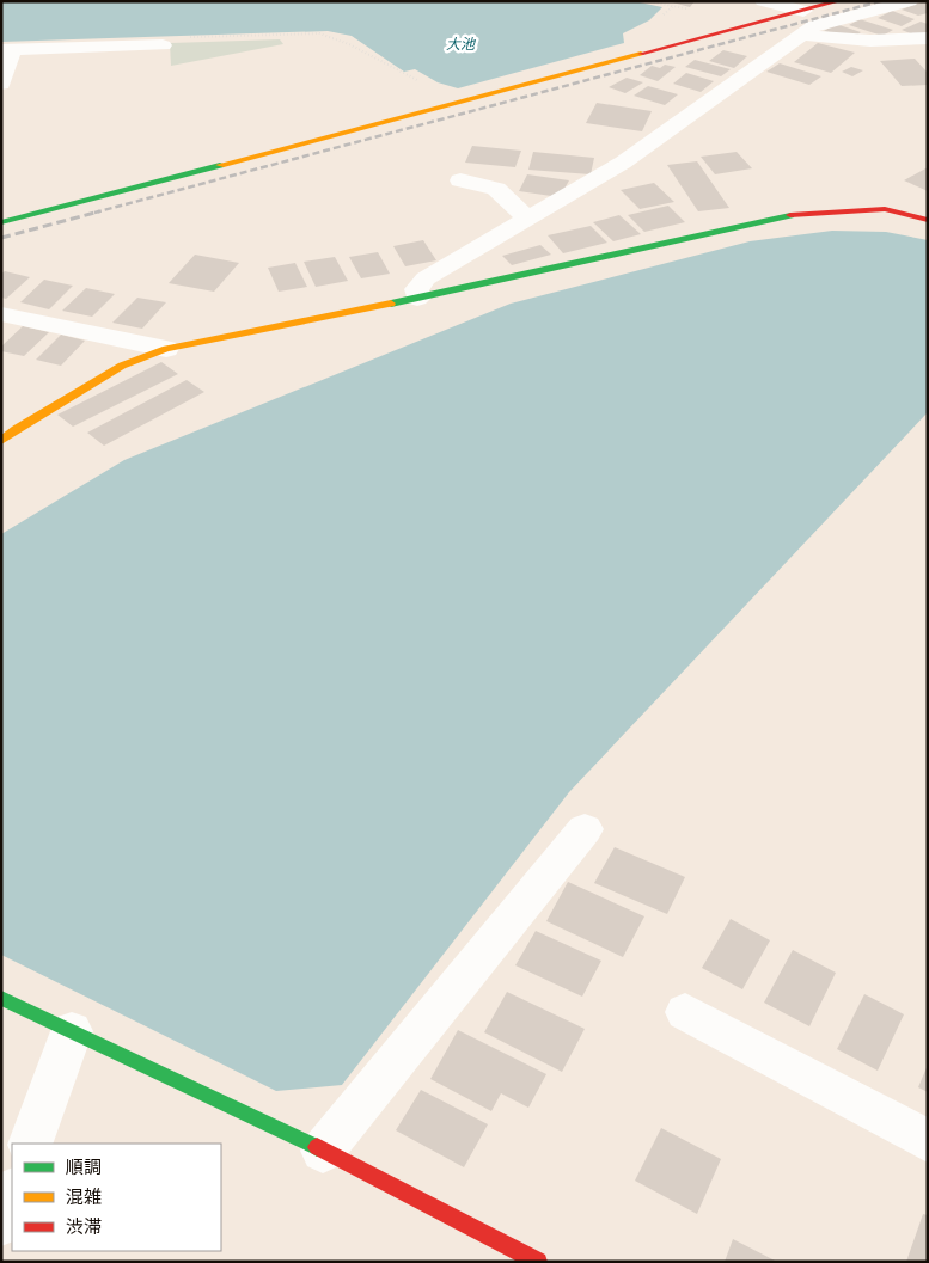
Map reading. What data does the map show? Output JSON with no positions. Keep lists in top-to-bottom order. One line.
{"water":["大池"],"legend":["順調","混雑","渋滞"]}
